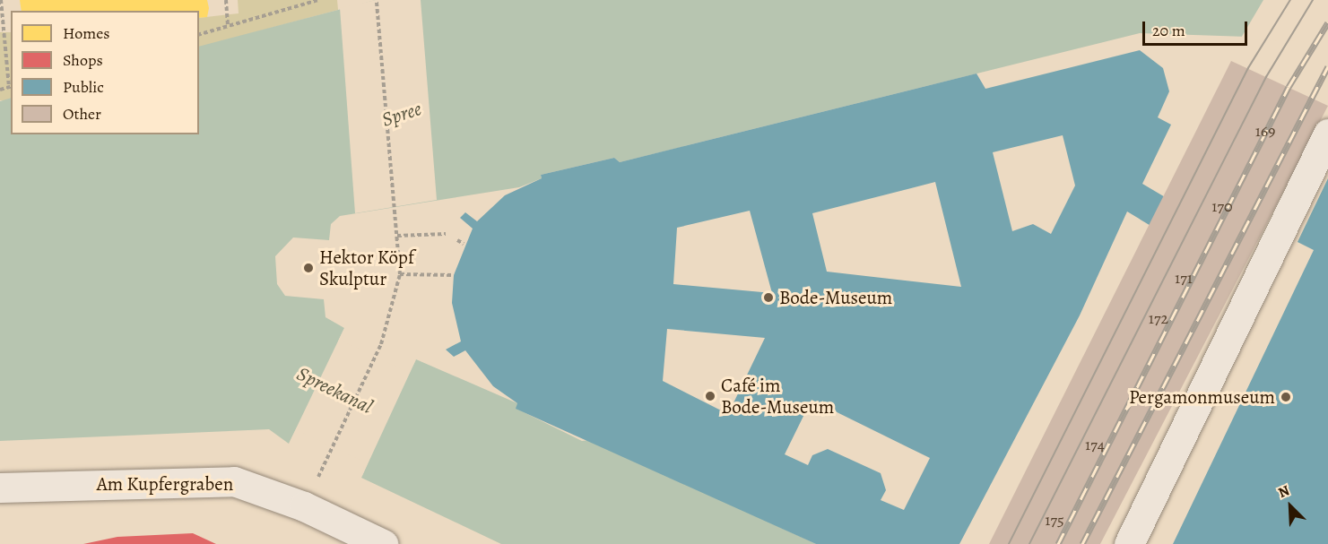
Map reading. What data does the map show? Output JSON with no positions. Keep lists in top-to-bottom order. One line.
{"streets":{"street":["Am Kupfergraben"]},"water":["Spree","Spreekanal"],"places":["Hektor Köpf Skulptur","Bode-Museum","Café im Bode-Museum","Pergamonmuseum"],"house_numbers":["169","170","171","172","174","175"],"legend":["Homes","Shops","Public","Other"],"scale_bar":"20 m","north":"top left"}
